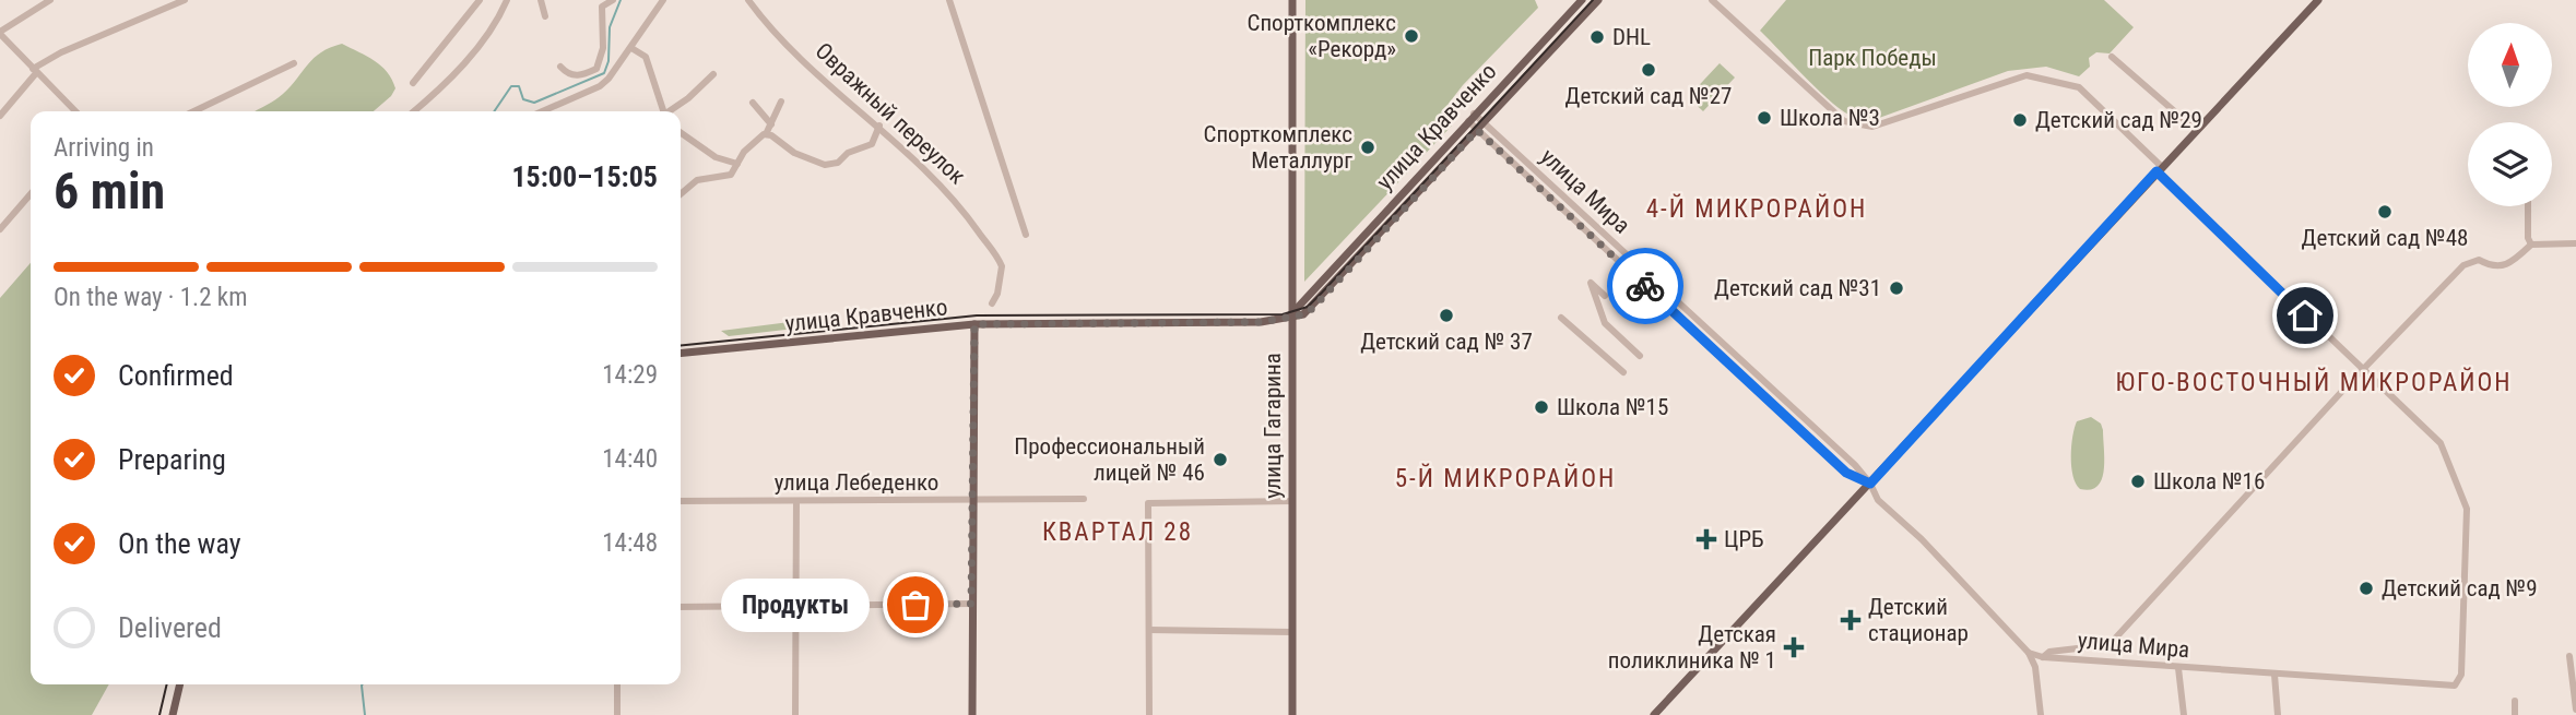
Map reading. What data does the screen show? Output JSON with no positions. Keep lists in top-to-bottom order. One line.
{"streets":{"main road":["улица Кравченко","улица Гагарина"],"street":["Овражный переулок","улица Мира","улица Лебеденко"]},"crossings":[["улица Кравченко","улица Мира"],["улица Кравченко","улица Гагарина"]],"districts":["4-Й МИКРОРАЙОН","ЮГО-ВОСТОЧНЫЙ МИКРОРАЙОН","5-Й МИКРОРАЙОН","КВАРТАЛ 28"],"parks":["Парк Победы"],"places":{"other":["Спорткомплекс «Рекорд»","DHL","Детский сад №27","Школа №3","Детский сад №29","Спорткомплекс Металлург","Детский сад №48","Детский сад №31","Детский сад № 37","Школа №15","Профессиональный лицей № 46","Школа №16","Детский сад №9","Продукты"],"health":["ЦРБ","Детский стационар","Детская поликлиника № 1"]},"north":"top","page":{"heading":["6 min","Arriving in","15:00–15:05"],"bar":"On the way · 1.2 km","list":[["Confirmed","14:29"],["Preparing","14:40"],["On the way","14:48"],"Delivered"],"bubble":"Продукты"}}
